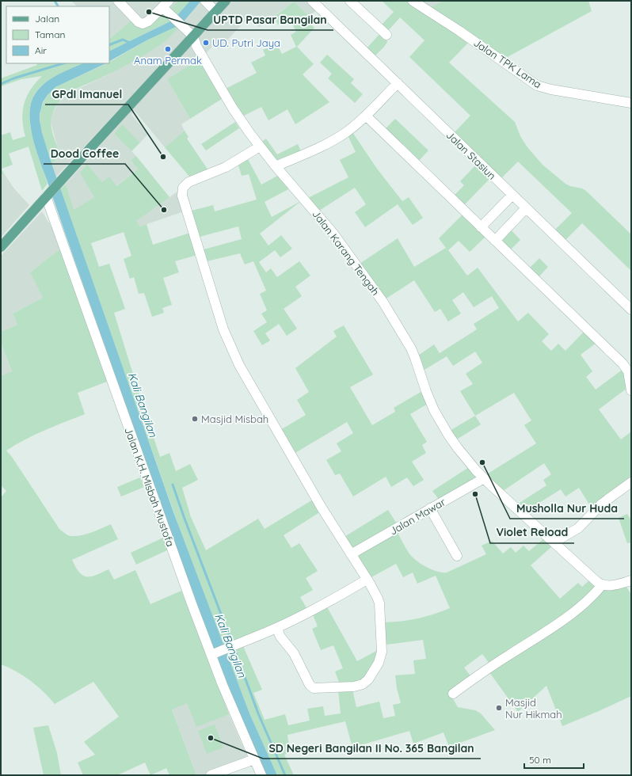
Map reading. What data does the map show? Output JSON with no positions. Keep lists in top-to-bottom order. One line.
{"streets":{"street":["Jalan TPK Lama","Jalan Stasiun","Jalan Karang Tengah","Jalan K.H. Misbah Mustofa","Jalan Mawar"]},"crossings":[["Jalan Karang Tengah","Jalan Mawar"]],"water":["Kali Bangilan"],"places":["UPTD Pasar Bangilan","UD. Putri Jaya","Anam Permak","GPdI Imanuel","Dood Coffee","Masjid Misbah","Musholla Nur Huda","Violet Reload","Masjid Nur Hikmah","SD Negeri Bangilan II No. 365 Bangilan"],"legend":["Jalan","Taman","Air"],"scale_bar":"50 m"}
